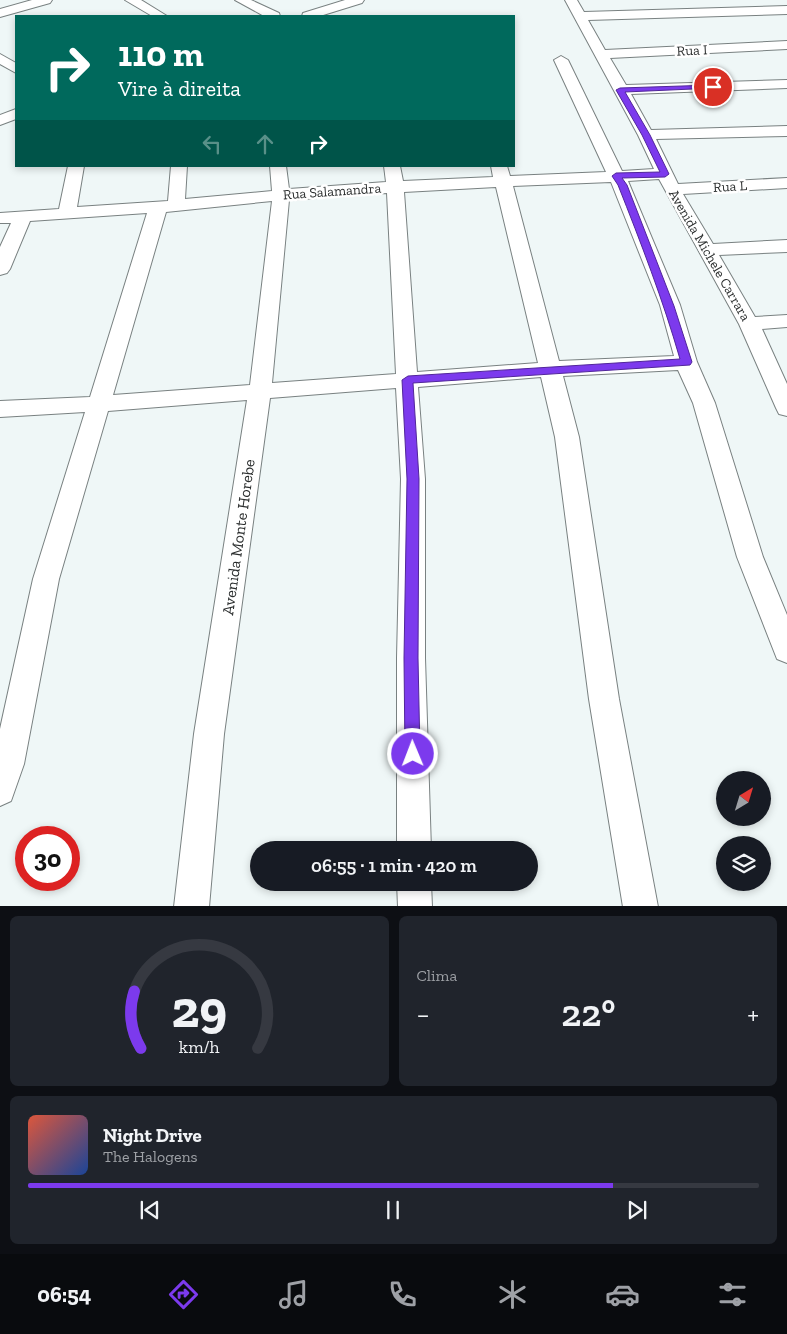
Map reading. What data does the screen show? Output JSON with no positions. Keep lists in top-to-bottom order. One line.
{"streets":{"street":["Rua I","Rua L","Rua Salamandra","Avenida Michele Carrara","Avenida Monte Horebe"]},"crossings":[["Rua I","Avenida Michele Carrara"],["Rua L","Rua Salamandra"],["Rua L","Avenida Michele Carrara"],["Rua Salamandra","Avenida Michele Carrara"],["Rua Salamandra","Avenida Monte Horebe"]],"north":"top right","page":{"turn":["110 m","Vire à direita"],"limit":"30","trip":"06:55 · 1 min · 420 m","tile":"Clima","heat":["−","22°","+"],"song":["Night Drive","The Halogens"],"tabs":"06:54","gauge":["29","km/h"]}}
